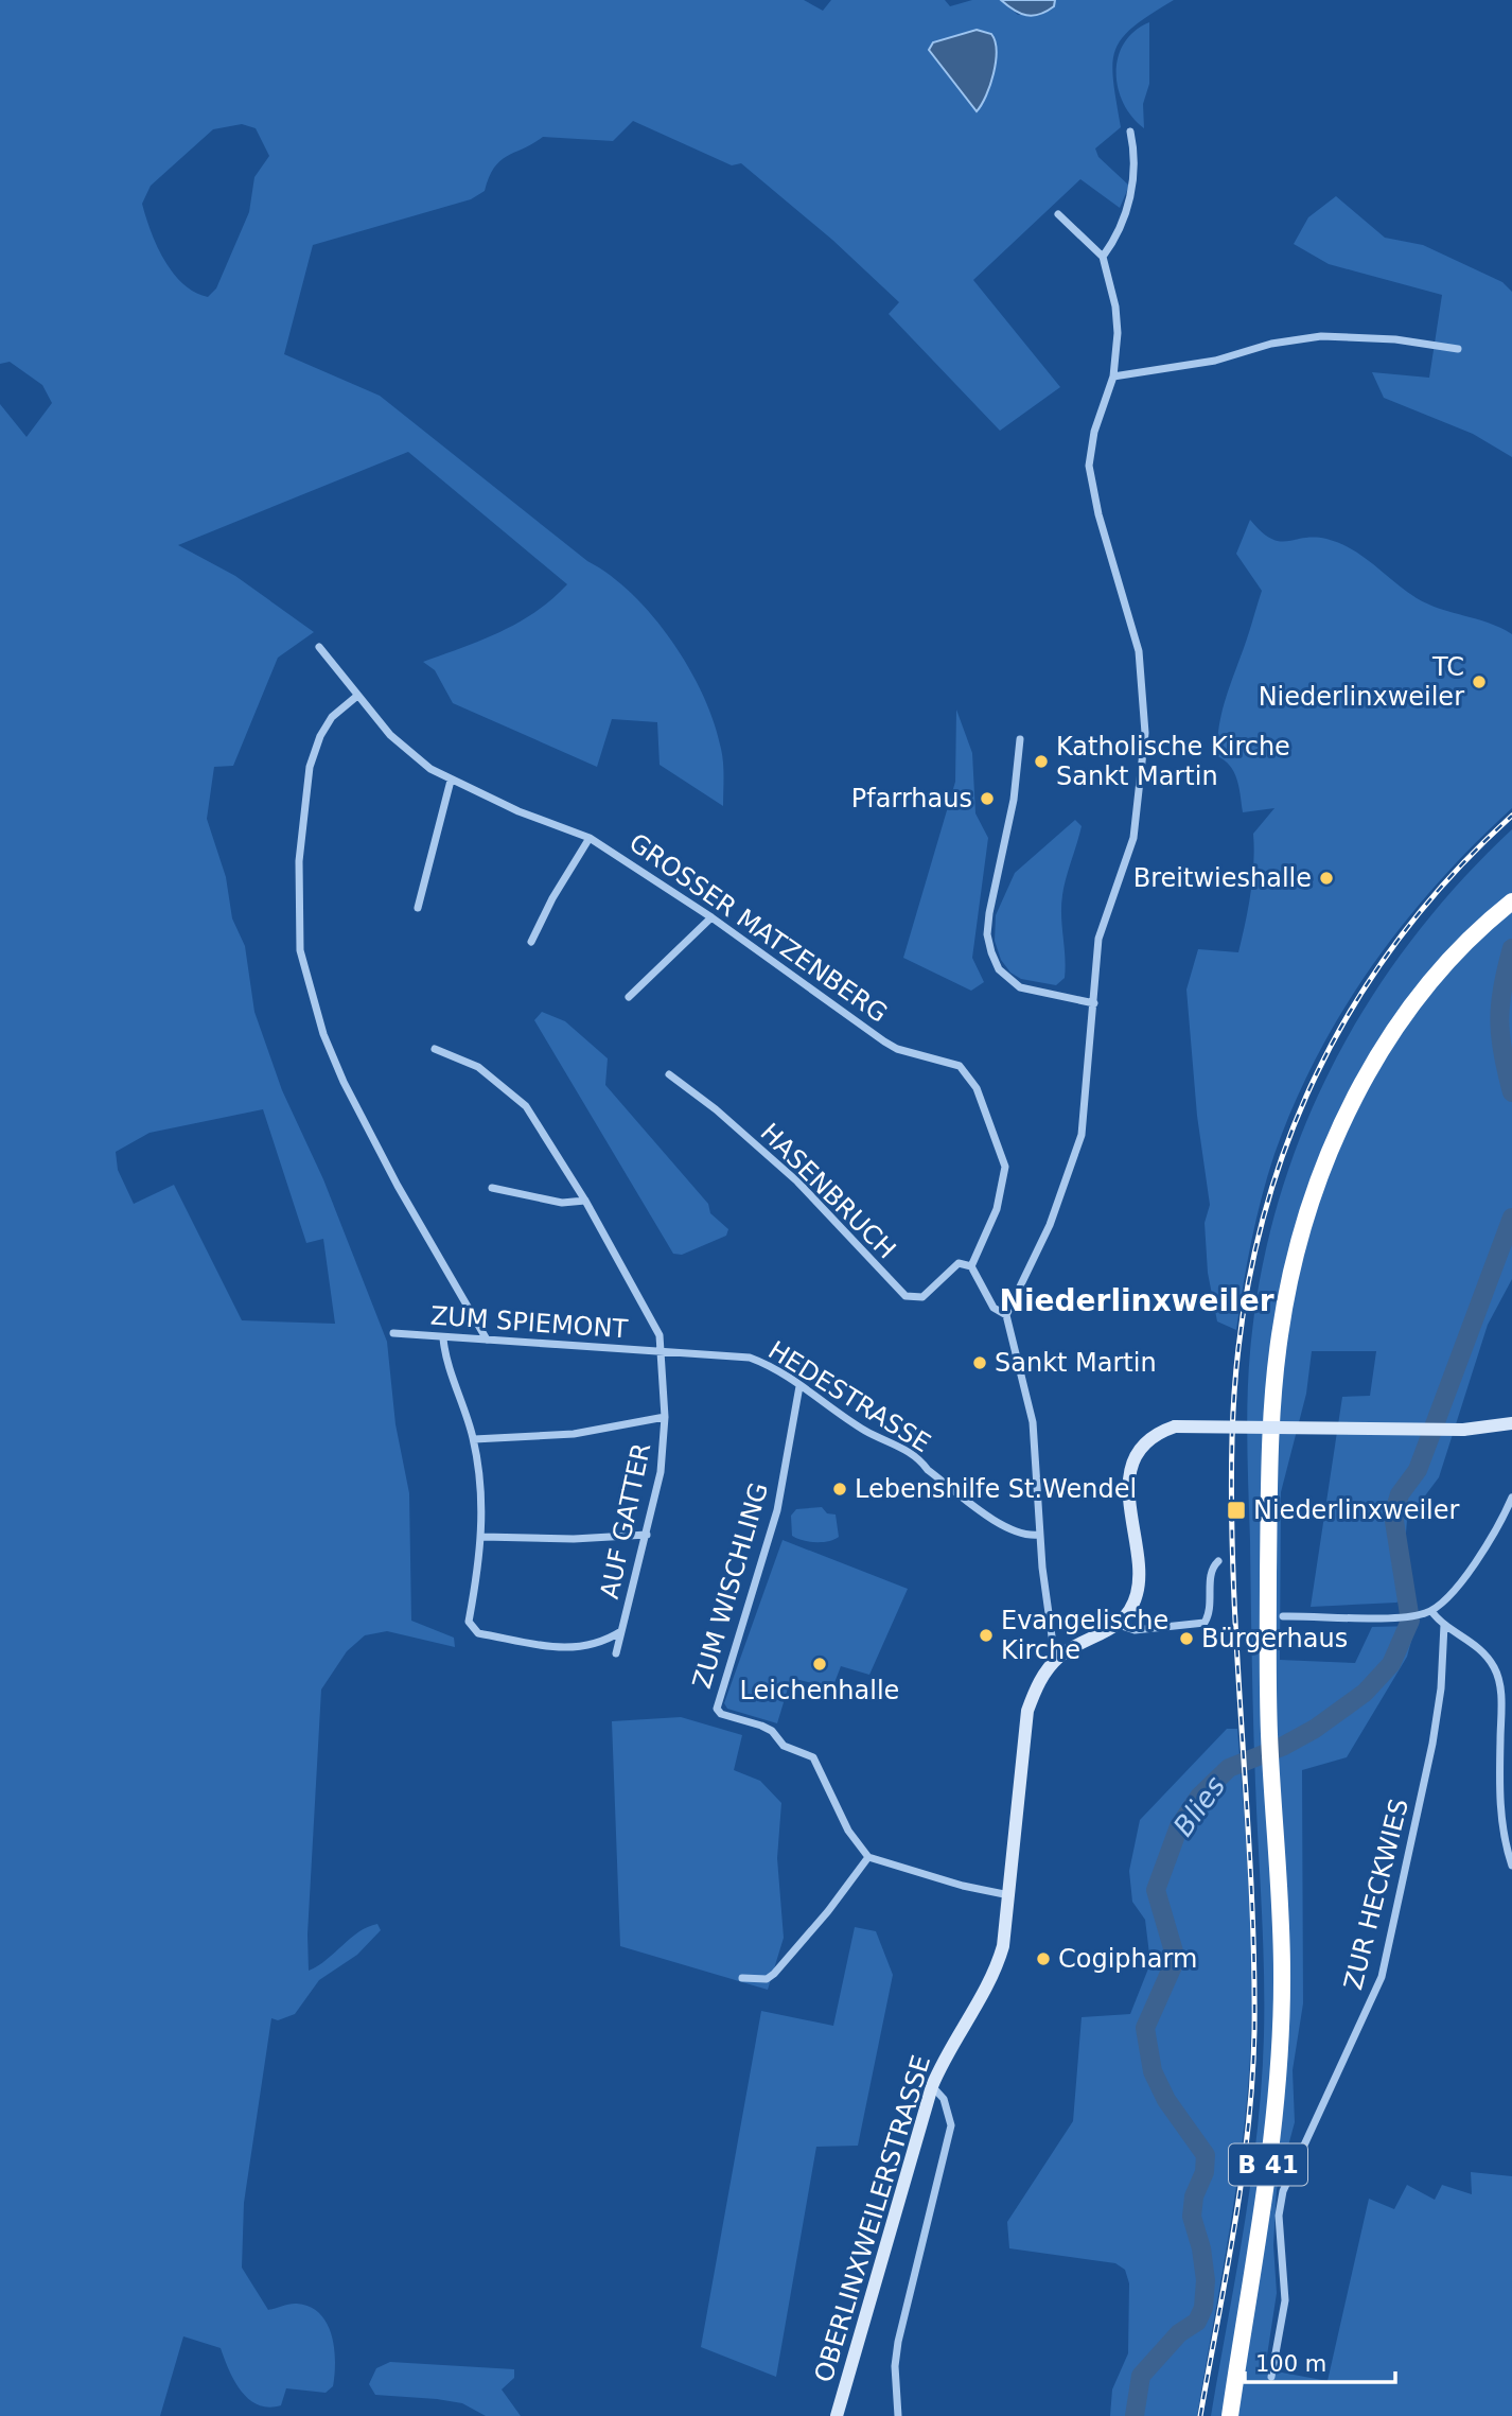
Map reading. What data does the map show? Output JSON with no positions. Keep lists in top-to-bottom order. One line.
{"streets":{"highway":["B 41"],"main road":["OBERLINXWEILERSTRASSE"],"street":["GROSSER MATZENBERG","HASENBRUCH","ZUM SPIEMONT","HEDESTRASSE","AUF GATTER","ZUM WISCHLING","ZUR HECKWIES"]},"crossings":[["GROSSER MATZENBERG","HASENBRUCH"],["ZUM SPIEMONT","HEDESTRASSE"],["ZUM SPIEMONT","AUF GATTER"],["HEDESTRASSE","AUF GATTER"],["HEDESTRASSE","ZUM WISCHLING"]],"districts":["Niederlinxweiler"],"water":["Blies"],"places":{"other":["TC Niederlinxweiler","Katholische Kirche Sankt Martin","Pfarrhaus","Breitwieshalle","Sankt Martin","Lebenshilfe St.Wendel","Evangelische Kirche","Bürgerhaus","Leichenhalle","Cogipharm"],"transit":["Niederlinxweiler"]},"scale_bar":"100 m"}
